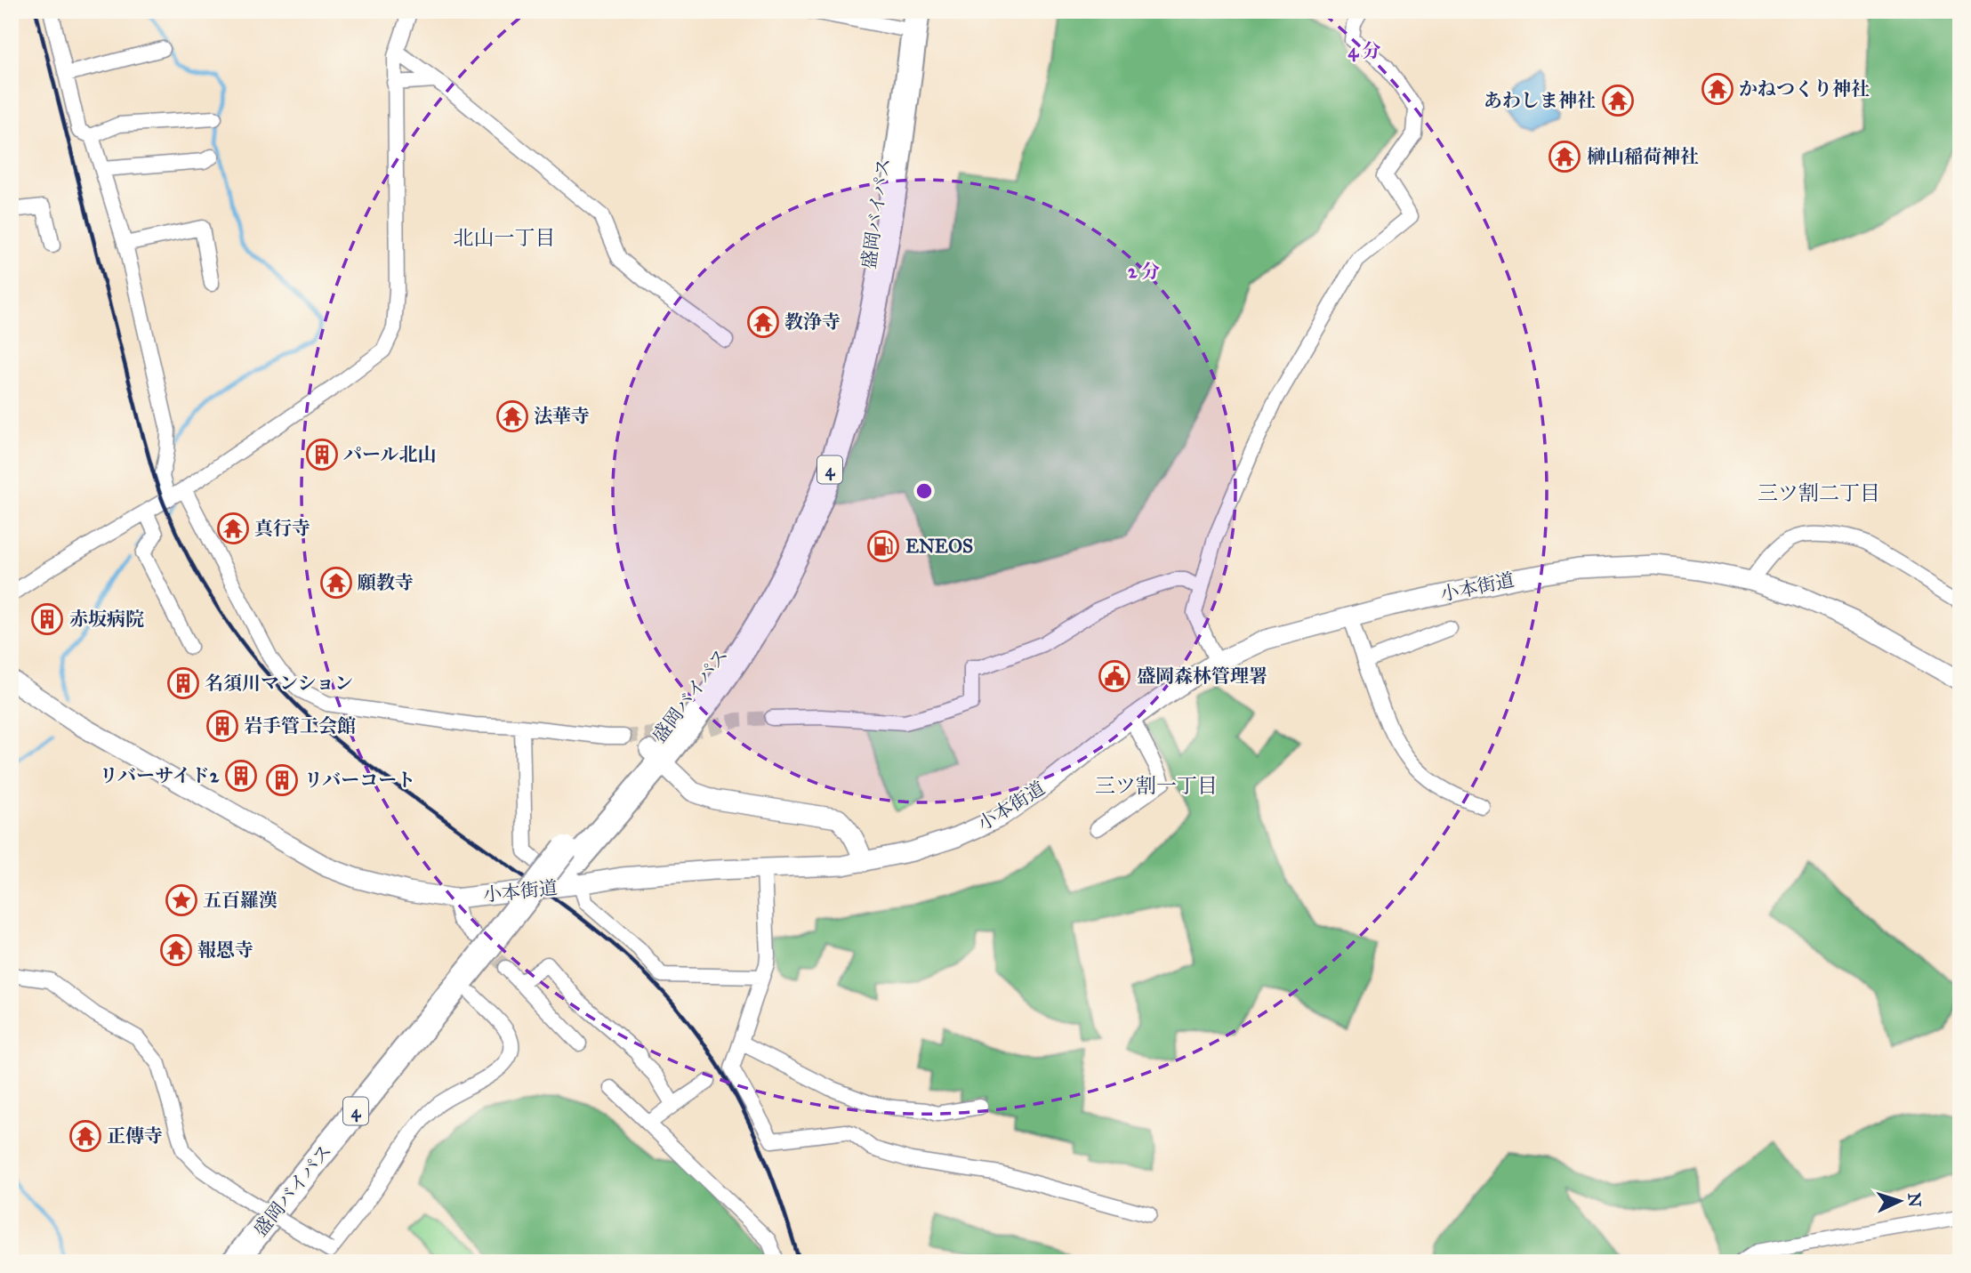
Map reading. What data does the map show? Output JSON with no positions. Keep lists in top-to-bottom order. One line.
{"streets":{"highway":["盛岡バイパス","4"],"street":["小本街道"]},"districts":["北山一丁目","三ツ割二丁目","三ツ割一丁目"],"places":{"temple":["かねつくり神社","あわしま神社","榊山稲荷神社","教浄寺","法華寺","真行寺","願教寺","報恩寺","正傳寺"],"building":["パール北山","赤坂病院","名須川マンション","岩手管工会館","リバーサイド2","リバーコート"],"fuel station":["ENEOS"],"public building":["盛岡森林管理署"],"place":["五百羅漢"]},"north":"right","rings":["4 分","2 分"]}
